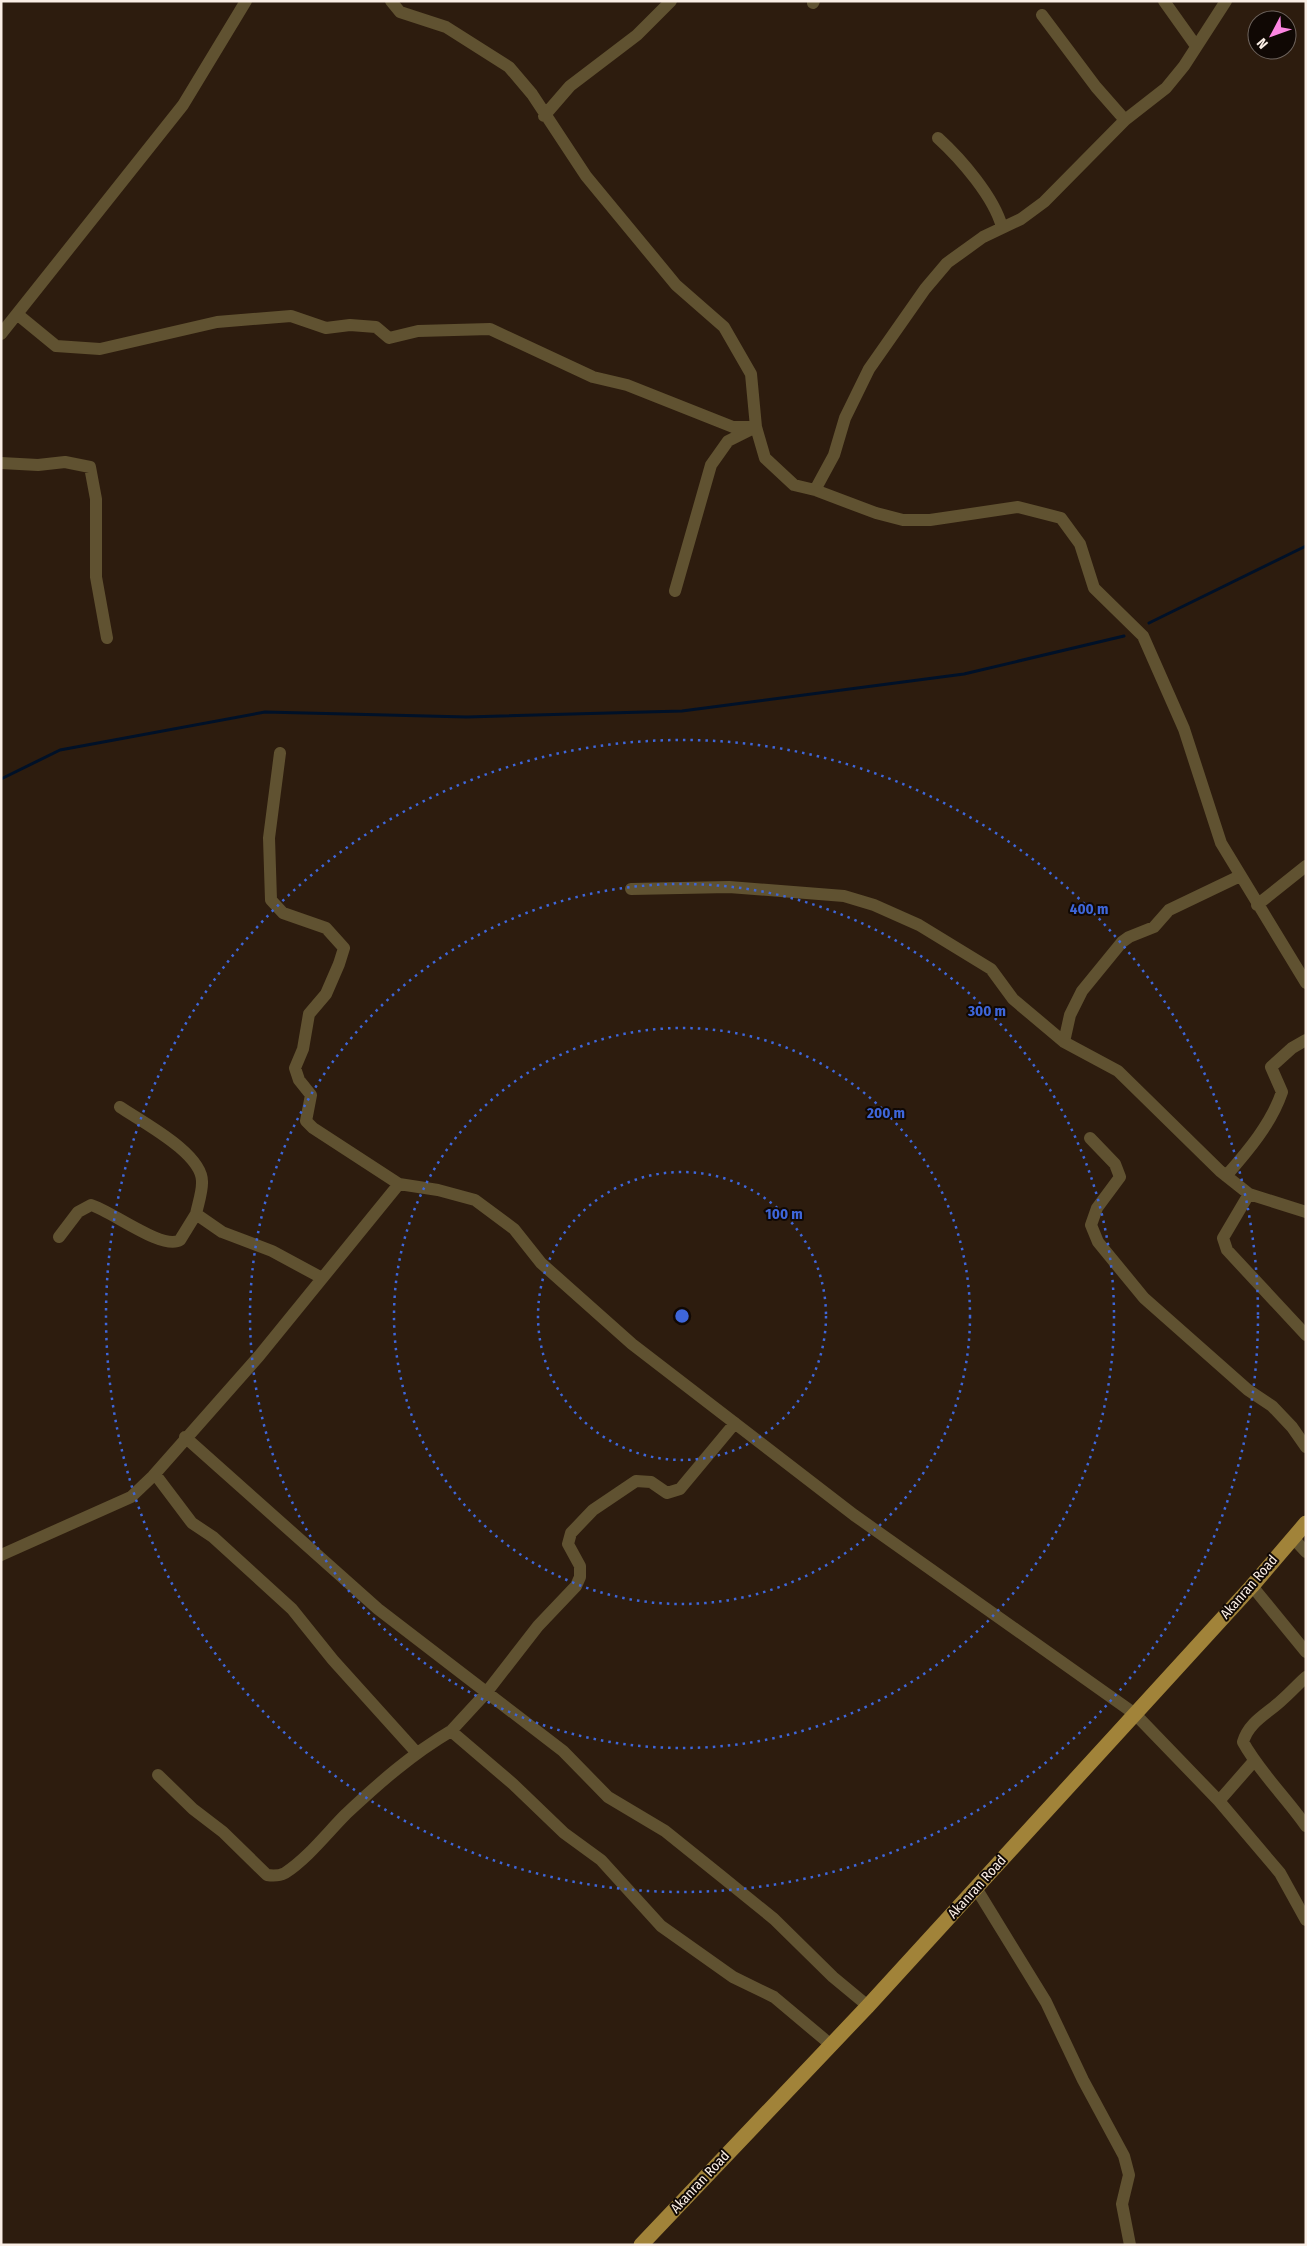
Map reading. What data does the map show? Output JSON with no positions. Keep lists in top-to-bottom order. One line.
{"streets":{"main road":["Akanran Road"]},"north":"bottom left","rings":["400 m","300 m","200 m","100 m"]}
